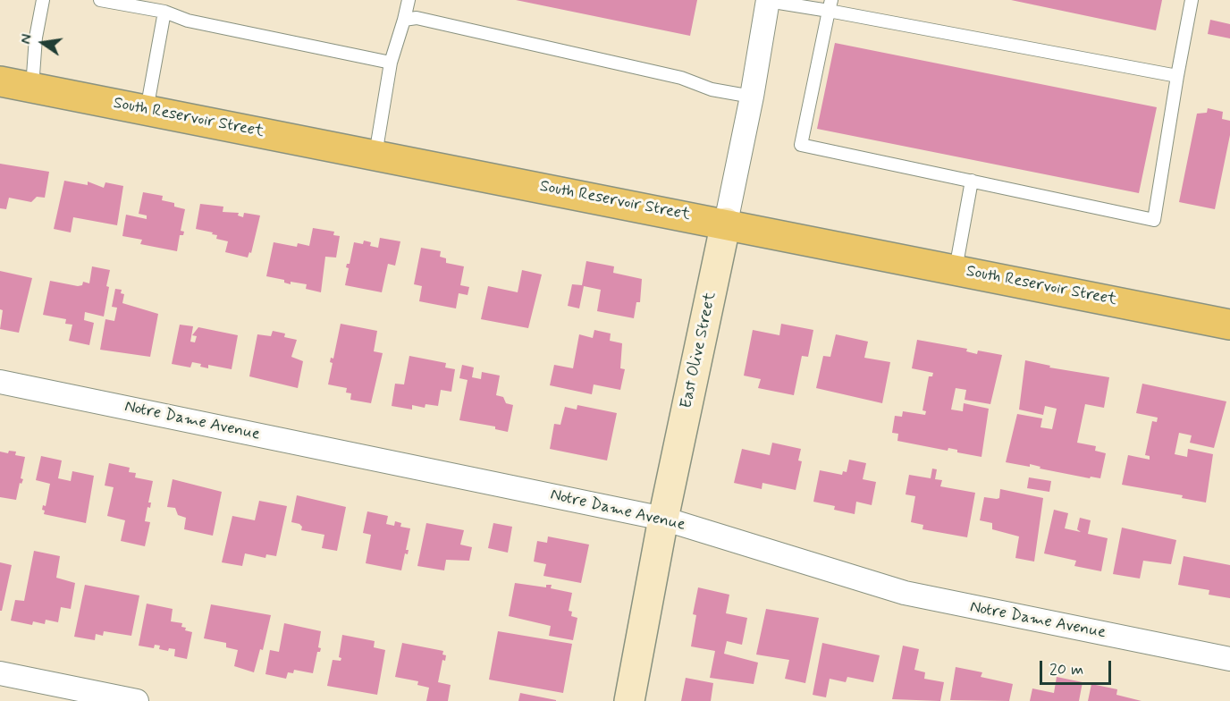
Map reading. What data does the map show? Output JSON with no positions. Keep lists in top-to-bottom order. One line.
{"streets":{"main road":["South Reservoir Street"],"street":["East Olive Street","Notre Dame Avenue"]},"crossings":[["South Reservoir Street","East Olive Street"],["East Olive Street","Notre Dame Avenue"]],"scale_bar":"20 m","north":"left"}
